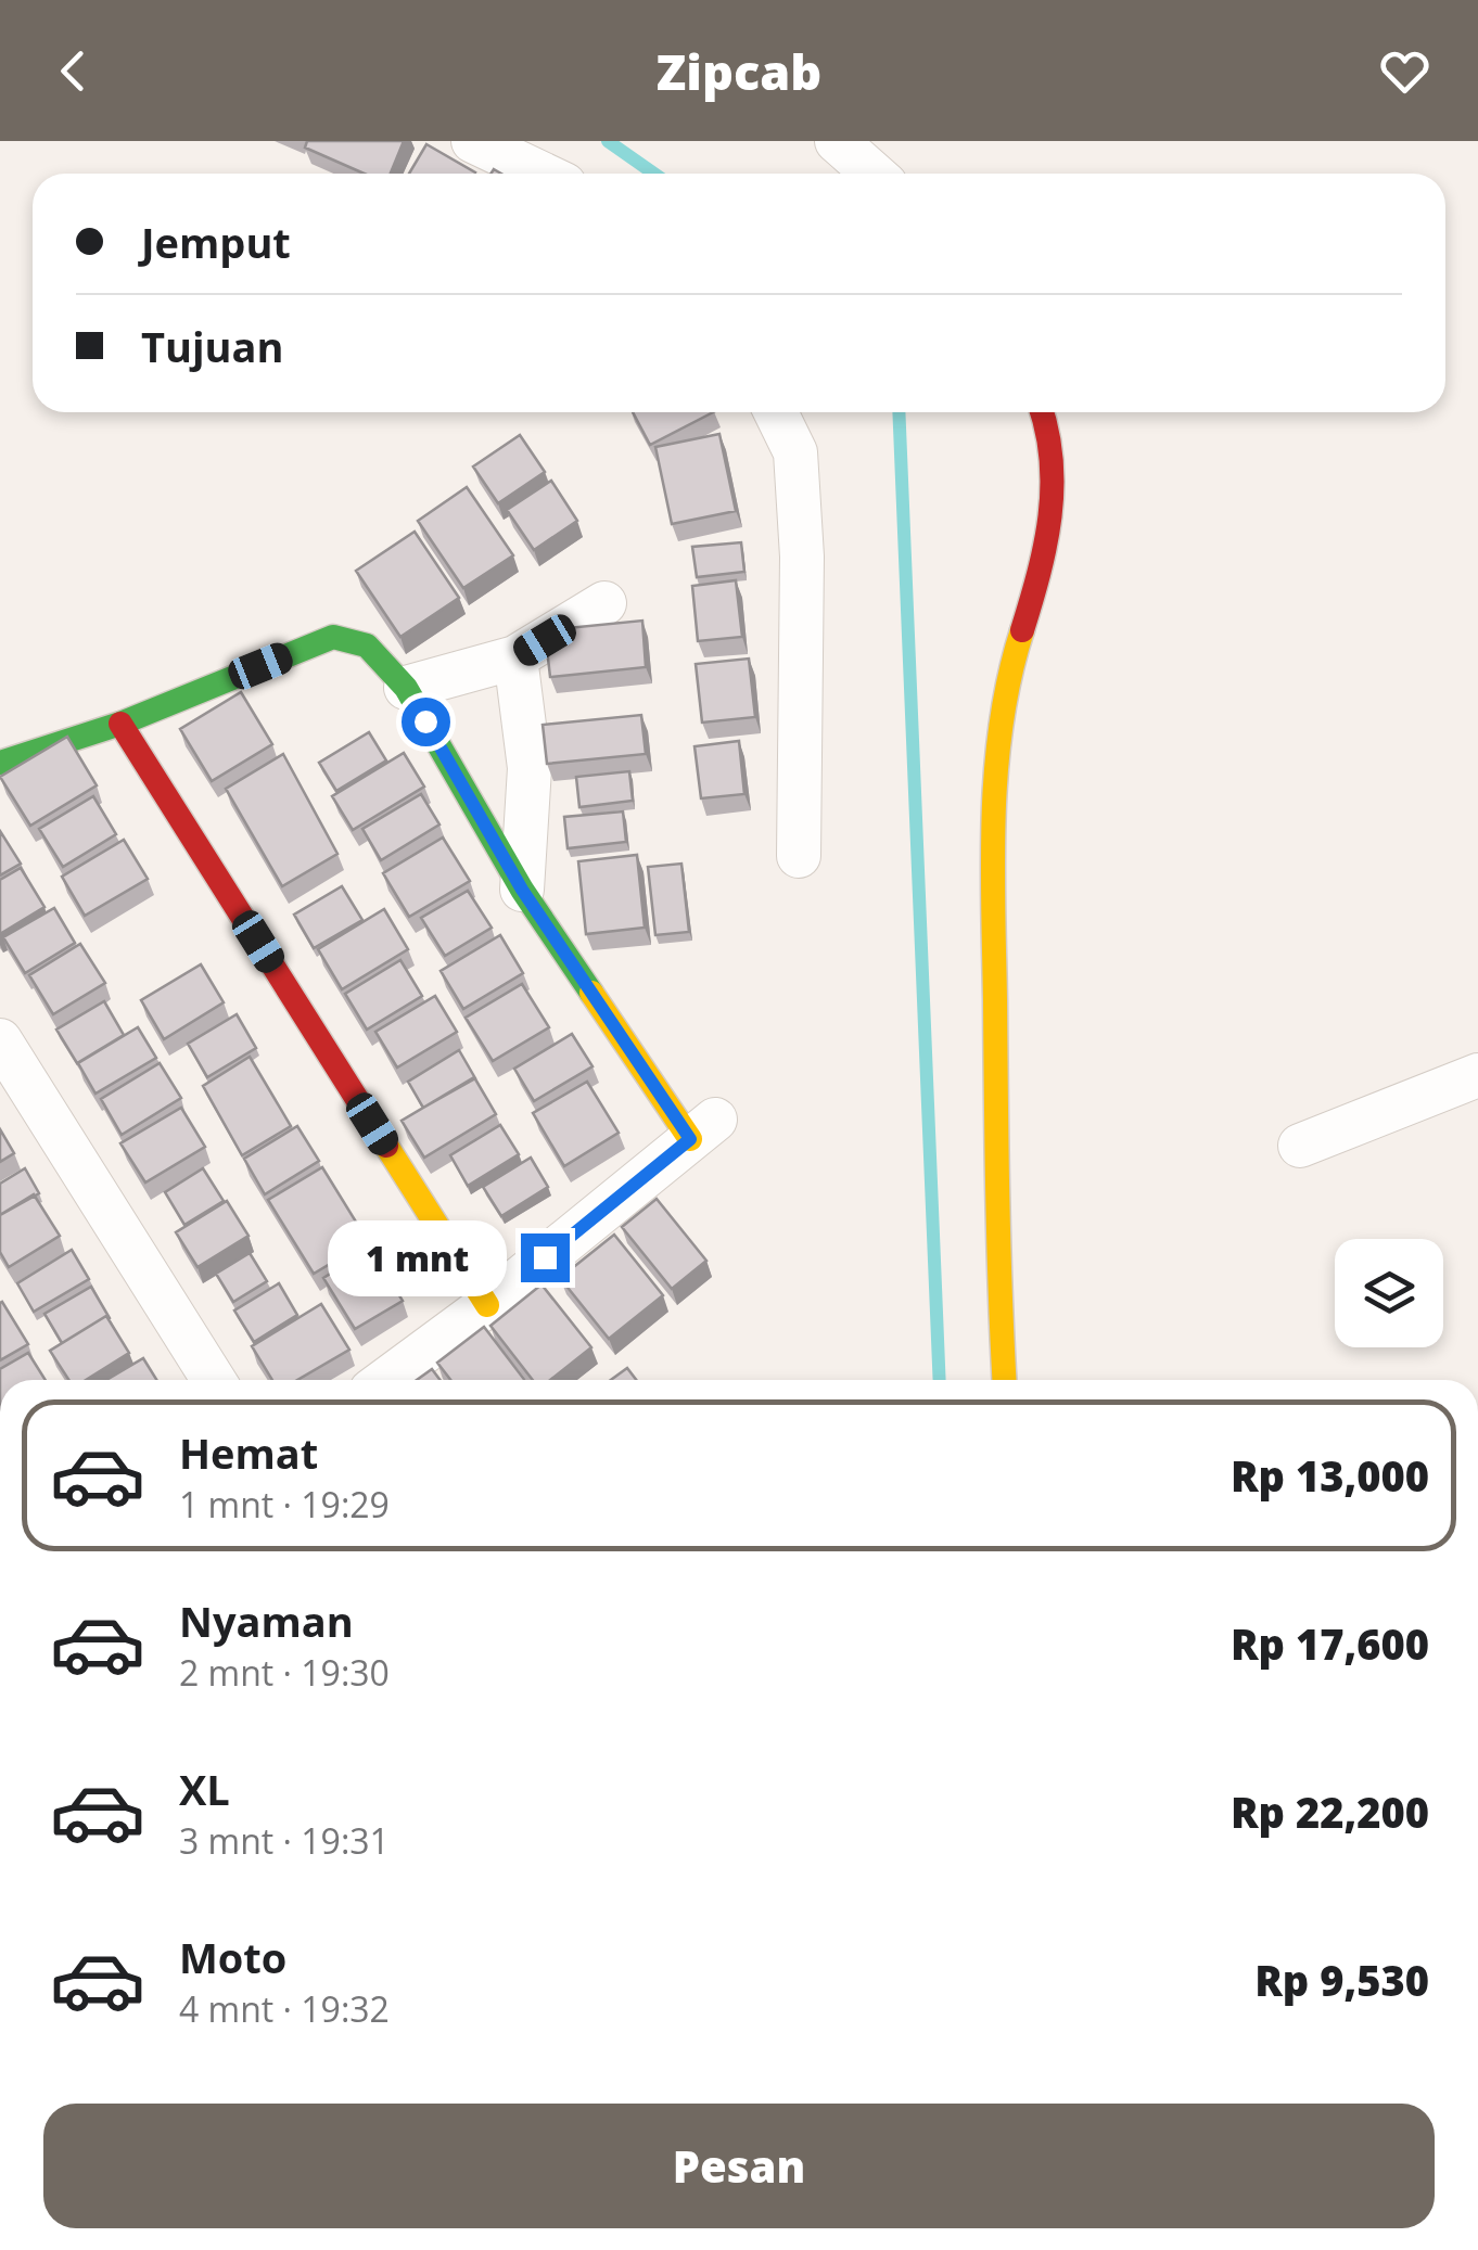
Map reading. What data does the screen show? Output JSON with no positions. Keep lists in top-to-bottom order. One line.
{"page":{"header":"Zipcab","banner":["Jemput","Tujuan"],"bubble":"1 mnt","list":[{"name":"Hemat","note":"1 mnt · 19:29","value":"Rp 13,000"},{"name":"Nyaman","note":"2 mnt · 19:30","value":"Rp 17,600"},{"name":"XL","note":"3 mnt · 19:31","value":"Rp 22,200"},{"name":"Moto","note":"4 mnt · 19:32","value":"Rp 9,530"}],"buttons":"Pesan"}}
